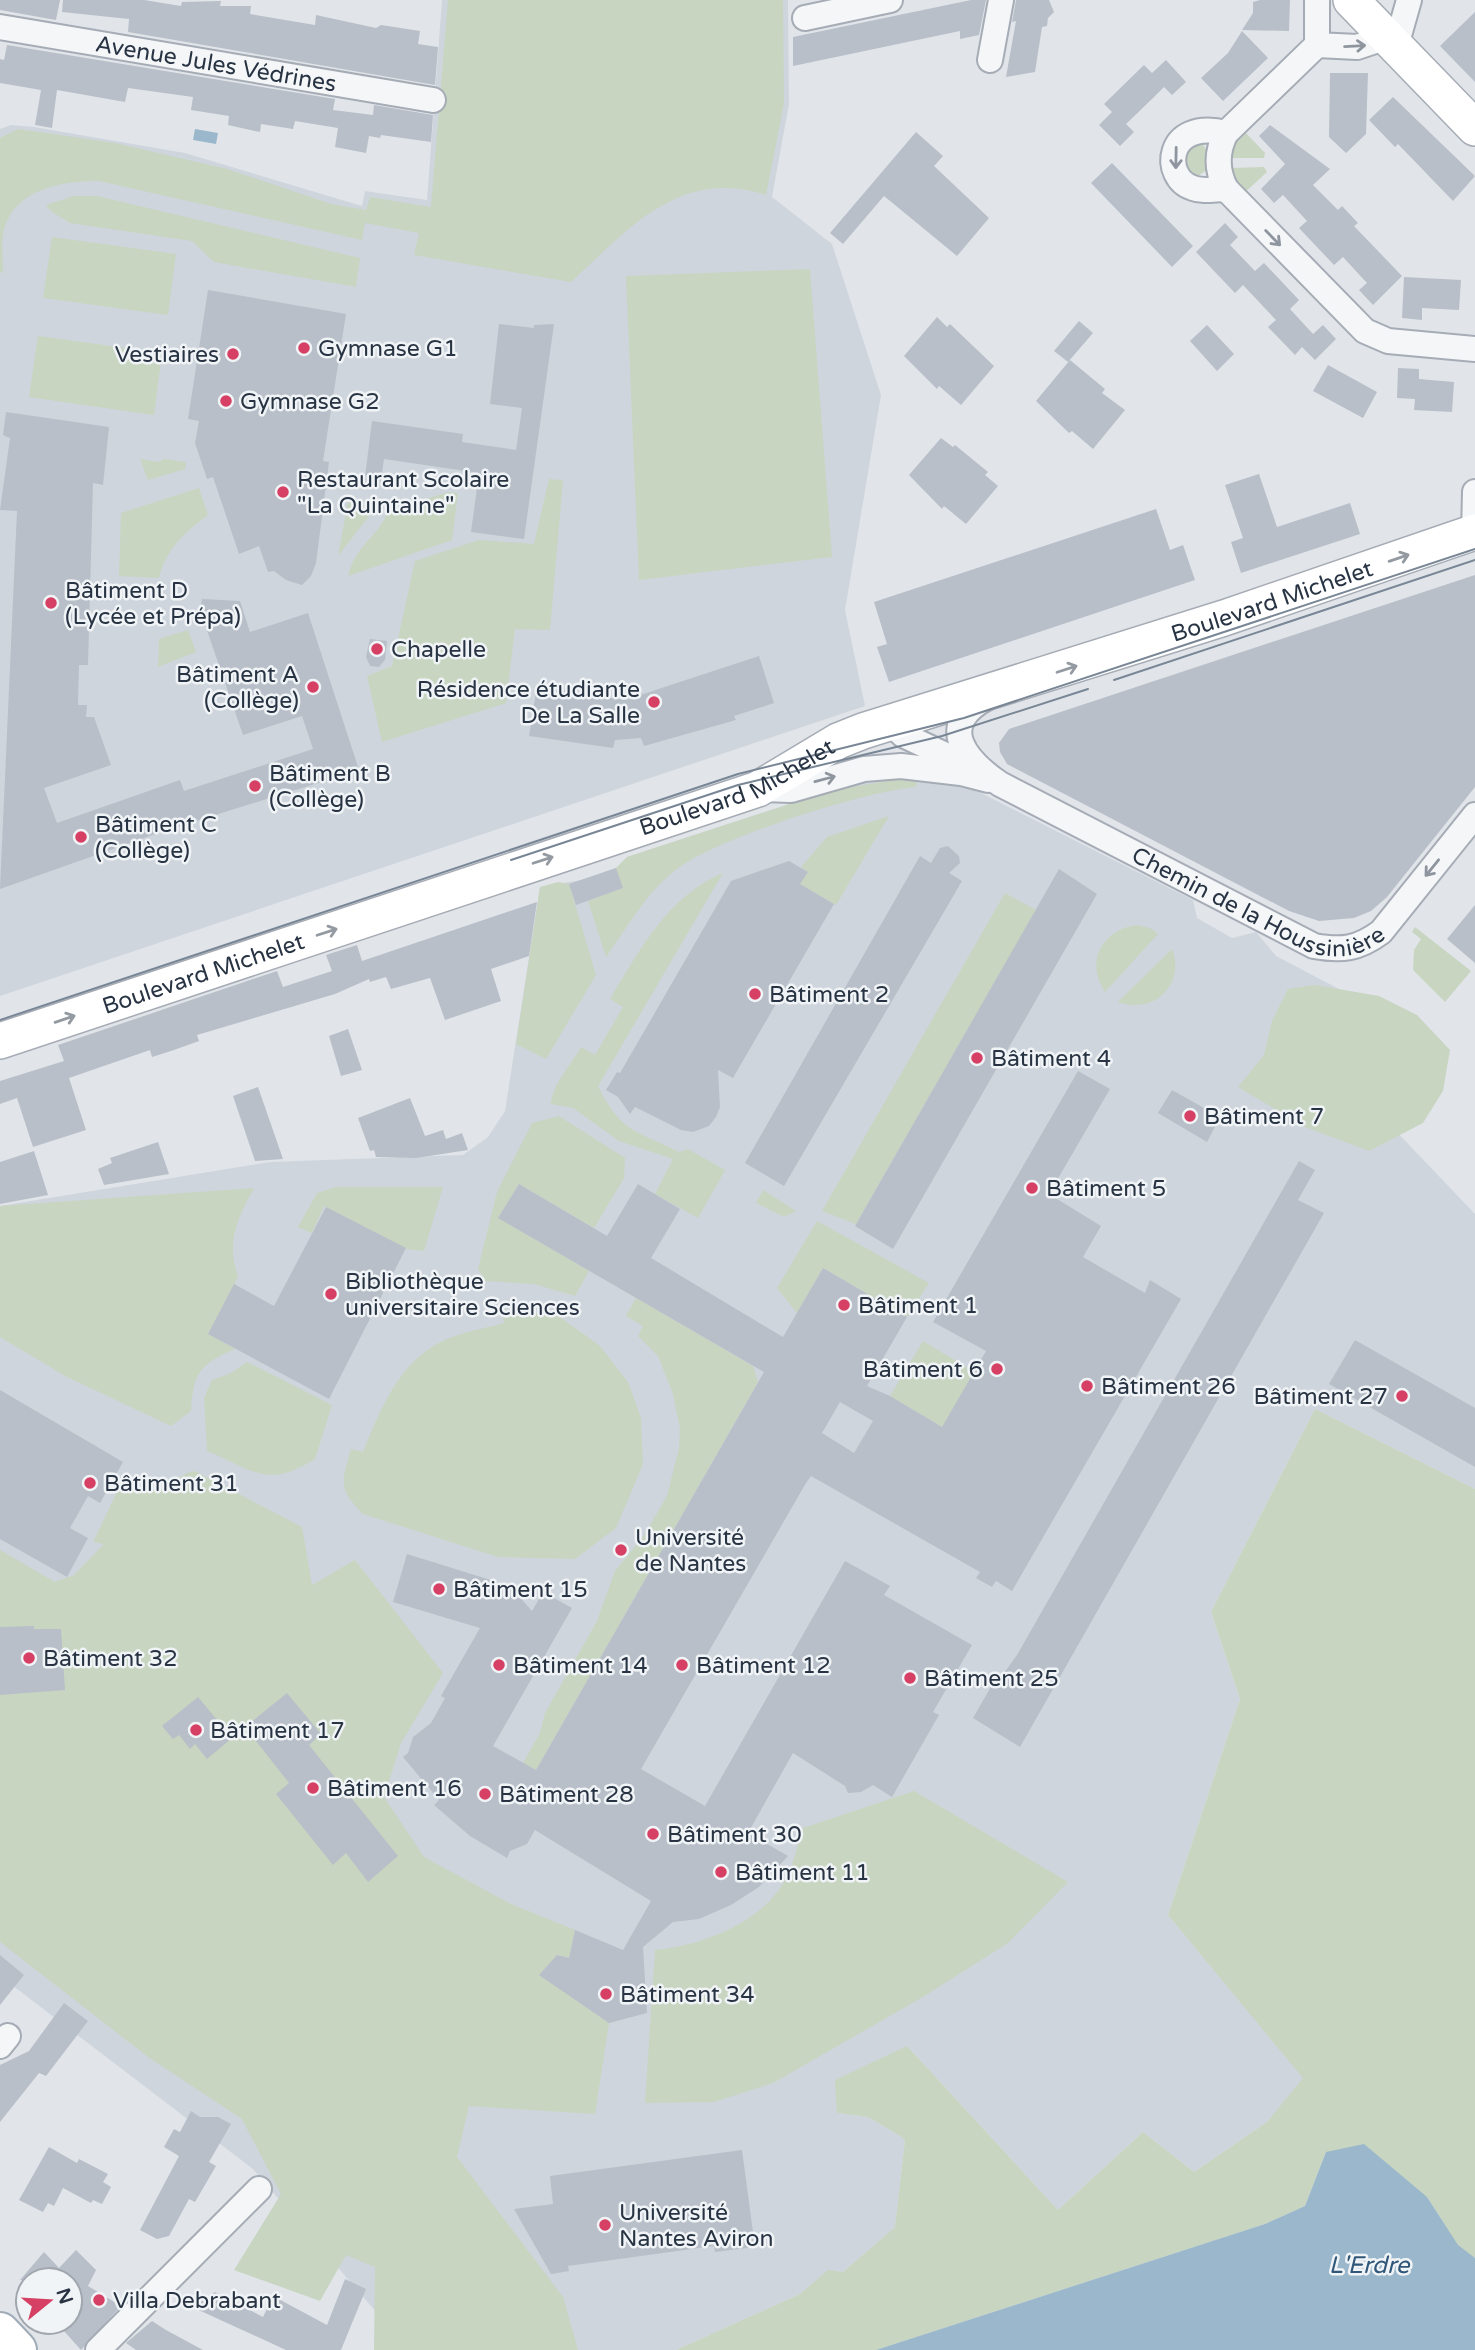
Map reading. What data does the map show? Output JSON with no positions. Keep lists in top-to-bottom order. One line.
{"streets":{"street":["Avenue Jules Védrines","Boulevard Michelet","Chemin de la Houssinière"]},"crossings":[["Boulevard Michelet","Chemin de la Houssinière"]],"one_way":["Boulevard Michelet"],"water":["L'Erdre"],"places":["Gymnase G1","Vestiaires","Gymnase G2","Restaurant Scolaire \"La Quintaine\"","Bâtiment D (Lycée et Prépa)","Chapelle","Bâtiment A (Collège)","Résidence étudiante De La Salle","Bâtiment B (Collège)","Bâtiment C (Collège)","Bâtiment 2","Bâtiment 4","Bâtiment 7","Bâtiment 5","Bibliothèque universitaire Sciences","Bâtiment 1","Bâtiment 6","Bâtiment 26","Bâtiment 27","Bâtiment 31","Université de Nantes","Bâtiment 15","Bâtiment 32","Bâtiment 14","Bâtiment 12","Bâtiment 25","Bâtiment 17","Bâtiment 16","Bâtiment 28","Bâtiment 30","Bâtiment 11","Bâtiment 34","Université Nantes Aviron","Villa Debrabant"],"north":"right"}
